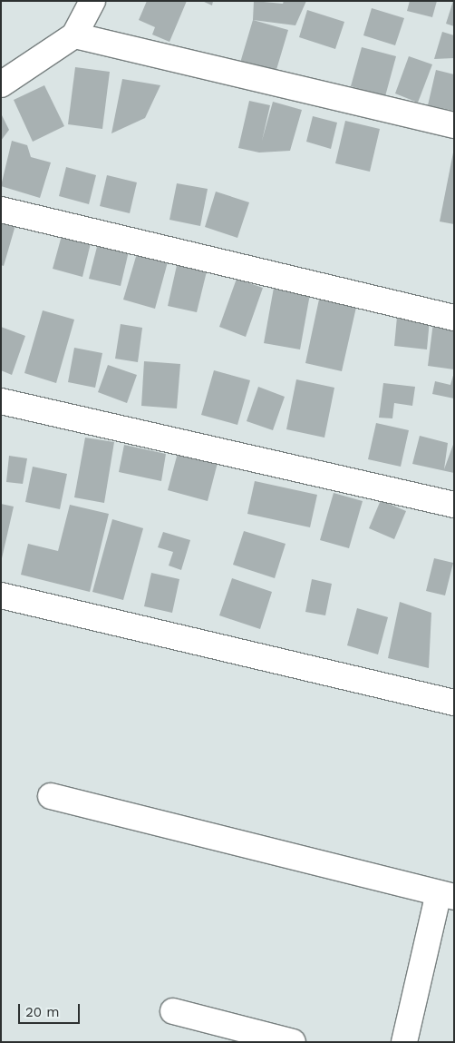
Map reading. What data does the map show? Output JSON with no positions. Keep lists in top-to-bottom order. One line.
{"scale_bar":"20 m"}
